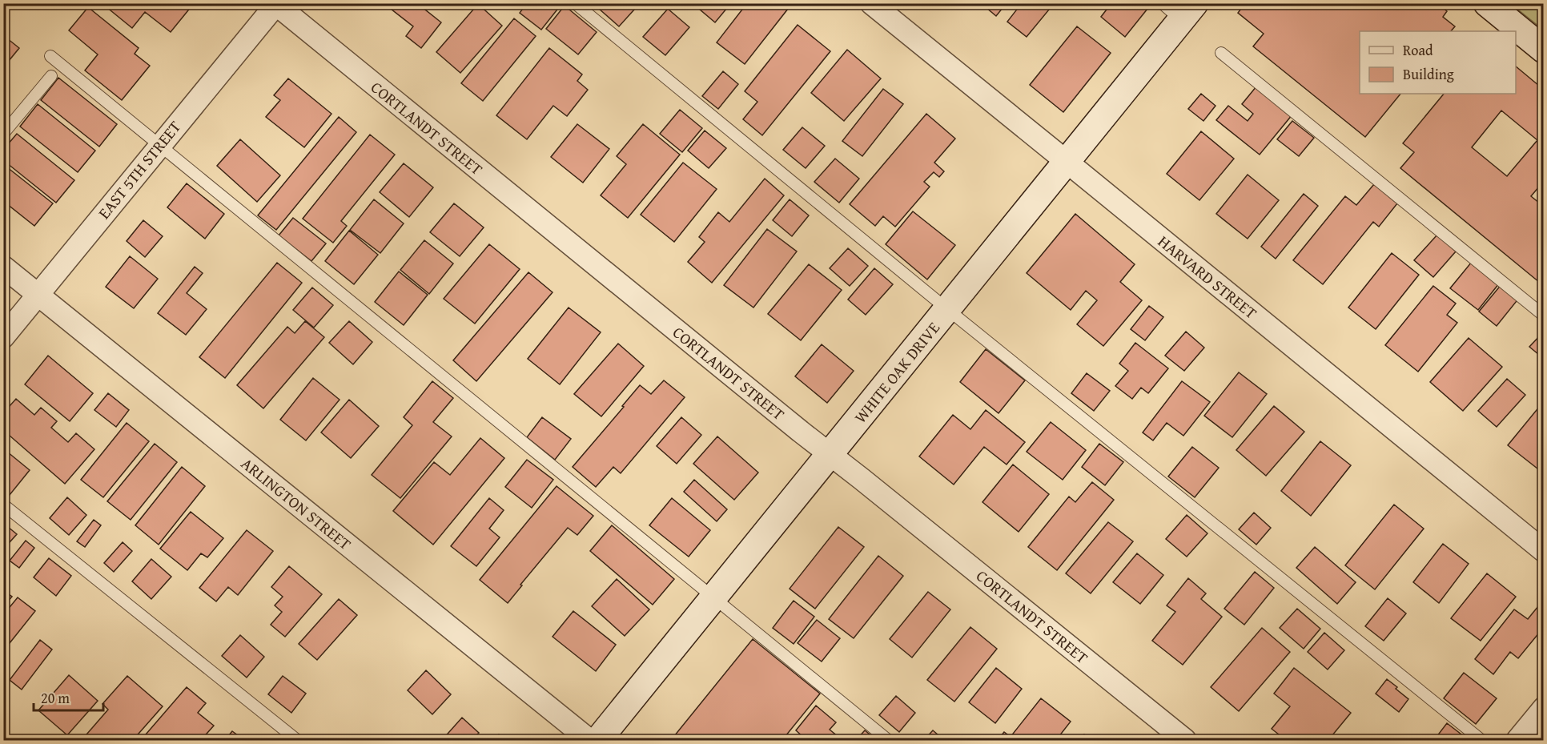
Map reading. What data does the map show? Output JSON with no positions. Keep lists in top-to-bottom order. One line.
{"streets":{"main road":["WHITE OAK DRIVE"],"street":["CORTLANDT STREET","EAST 5TH STREET","HARVARD STREET","ARLINGTON STREET"]},"crossings":[["CORTLANDT STREET","EAST 5TH STREET"],["CORTLANDT STREET","WHITE OAK DRIVE"],["EAST 5TH STREET","ARLINGTON STREET"],["HARVARD STREET","WHITE OAK DRIVE"]],"legend":["Road","Building"],"scale_bar":"20 m"}
